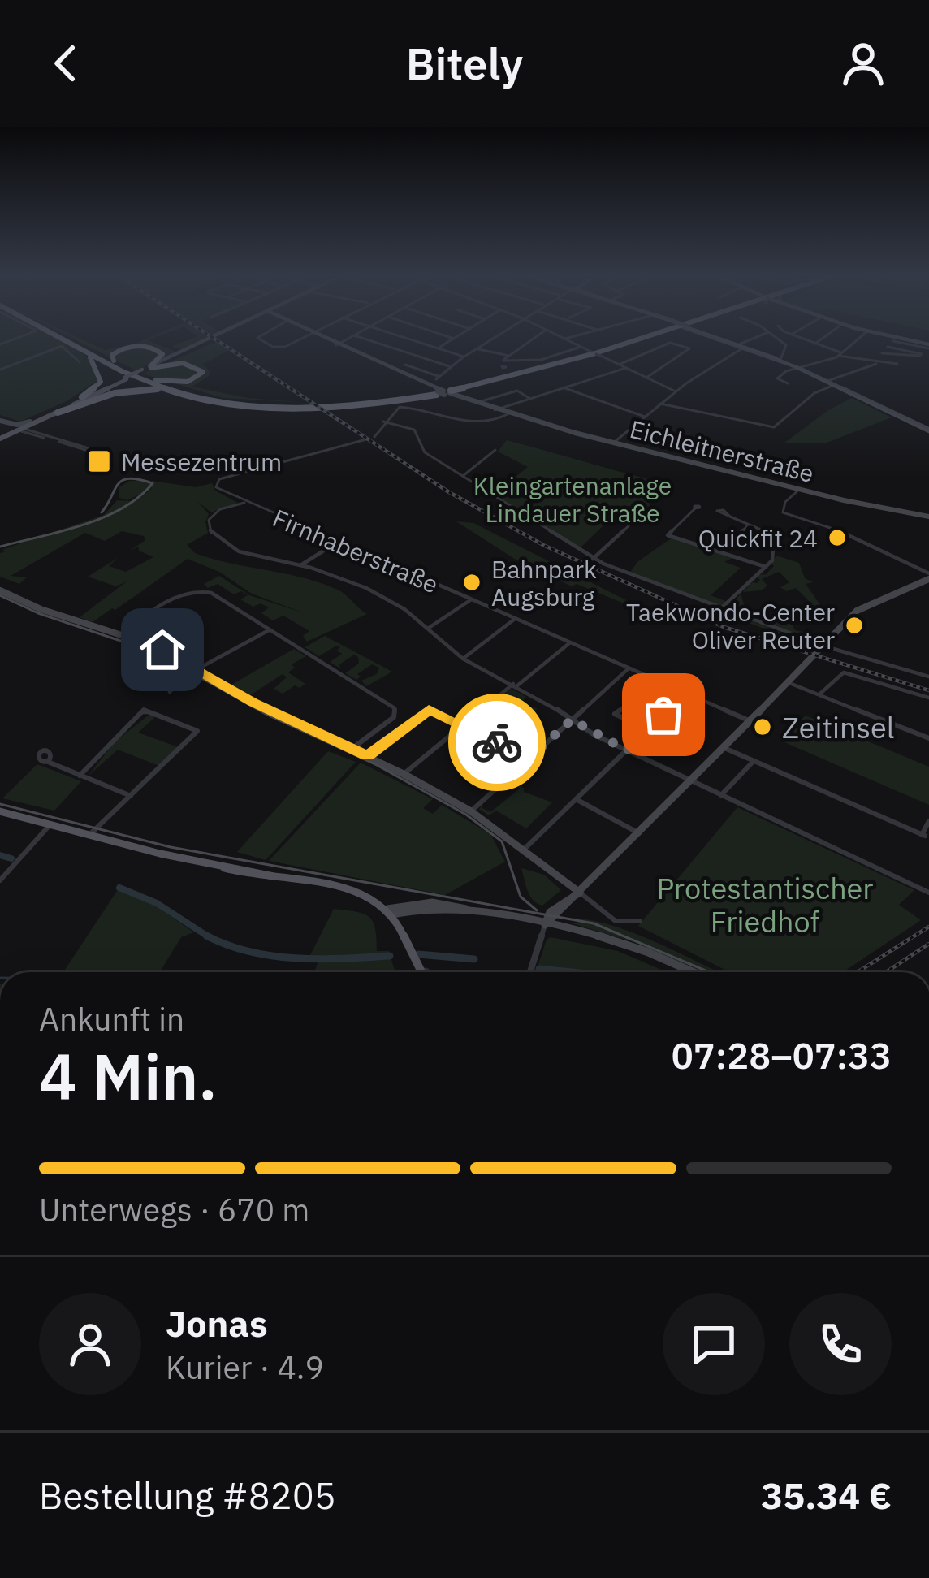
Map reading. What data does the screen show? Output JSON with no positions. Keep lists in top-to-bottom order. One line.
{"streets":{"street":["Eichleitnerstraße","Firnhaberstraße"]},"parks":["Kleingartenanlage Lindauer Straße","Protestantischer Friedhof"],"places":{"transit":["Messezentrum"],"other":["Quickfit 24","Bahnpark Augsburg","Taekwondo-Center Oliver Reuter","Zeitinsel"]},"page":{"header":"Bitely","heading":["4 Min.","Ankunft in","07:28–07:33"],"panel":["Jonas","Kurier · 4.9","Bestellung #8205","35.34 €"],"bar":"Unterwegs · 670 m"}}
